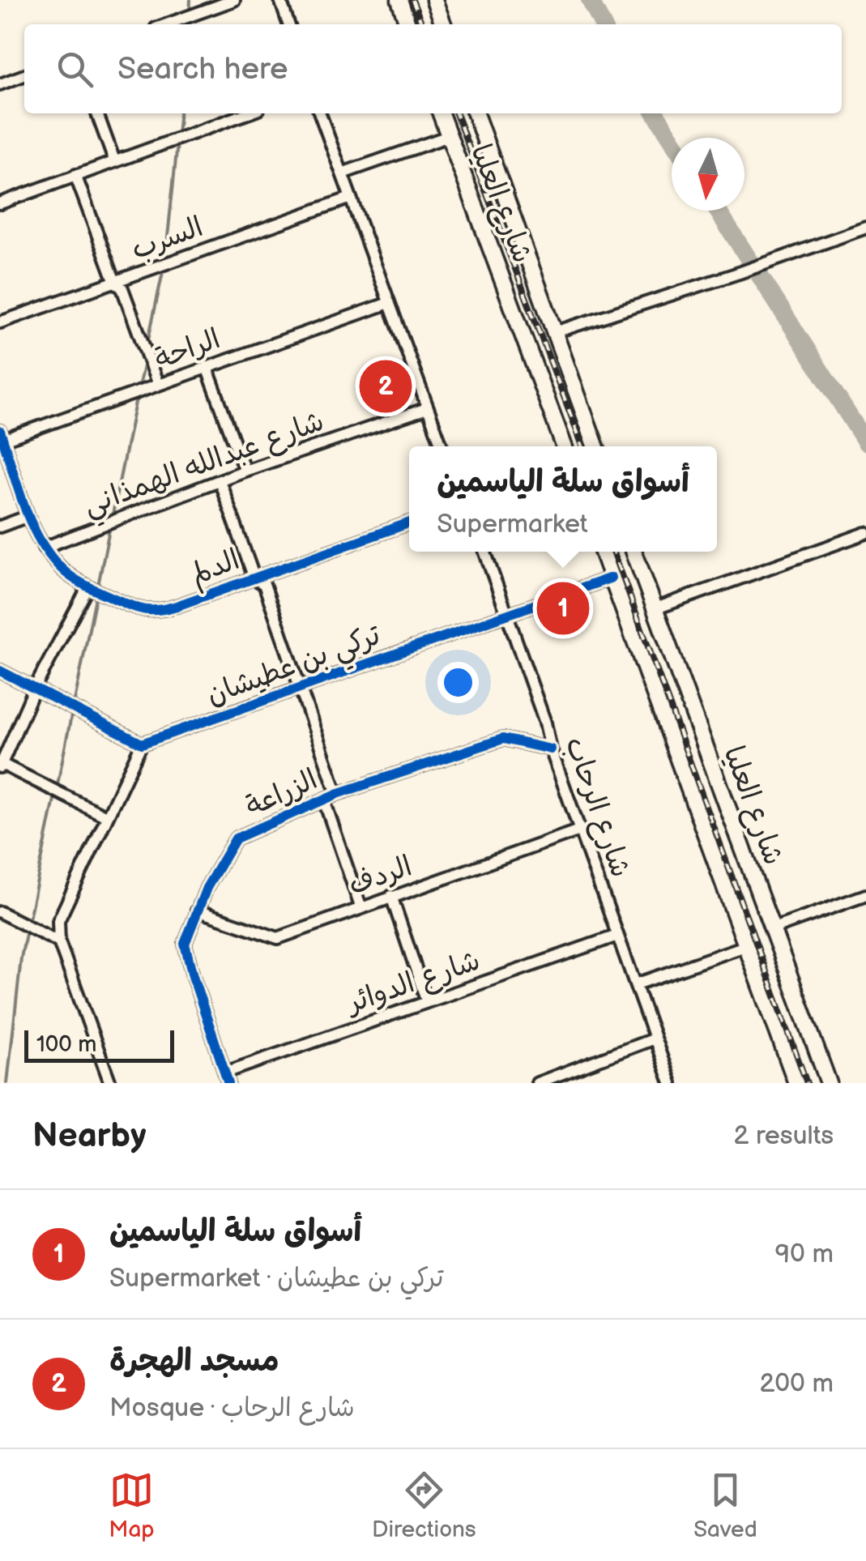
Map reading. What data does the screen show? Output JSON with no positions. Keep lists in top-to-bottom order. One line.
{"streets":{"main road":["شارع العليا"],"street":["السرب","الراحة","شارع عبدالله الهمذاني","الدلم","تركي بن عطيشان","الزراعة","شارع الرحاب","الردف","شارع الدوائر"]},"crossings":[["شارع العليا","تركي بن عطيشان"],["الراحة","الدلم"],["شارع عبدالله الهمذاني","الدلم"],["تركي بن عطيشان","شارع الرحاب"],["الزراعة","شارع الرحاب"],["الزراعة","الردف"],["الزراعة","شارع الدوائر"],["شارع الرحاب","الردف"],["شارع الرحاب","شارع الدوائر"]],"scale_bar":"100 m","north":"bottom","page":{"search":"Search here","pins":["2","1"],"popup":["أسواق سلة الياسمين","Supermarket"],"scale":"100 m","heading":["Nearby","2 results"],"list":[{"mark":"1","name":"أسواق سلة الياسمين","note":"Supermarket · تركي بن عطيشان","value":"90 m"},{"mark":"2","name":"مسجد الهجرة","note":"Mosque · شارع الرحاب","value":"200 m"}],"nav":["Map","Directions","Saved"]}}
